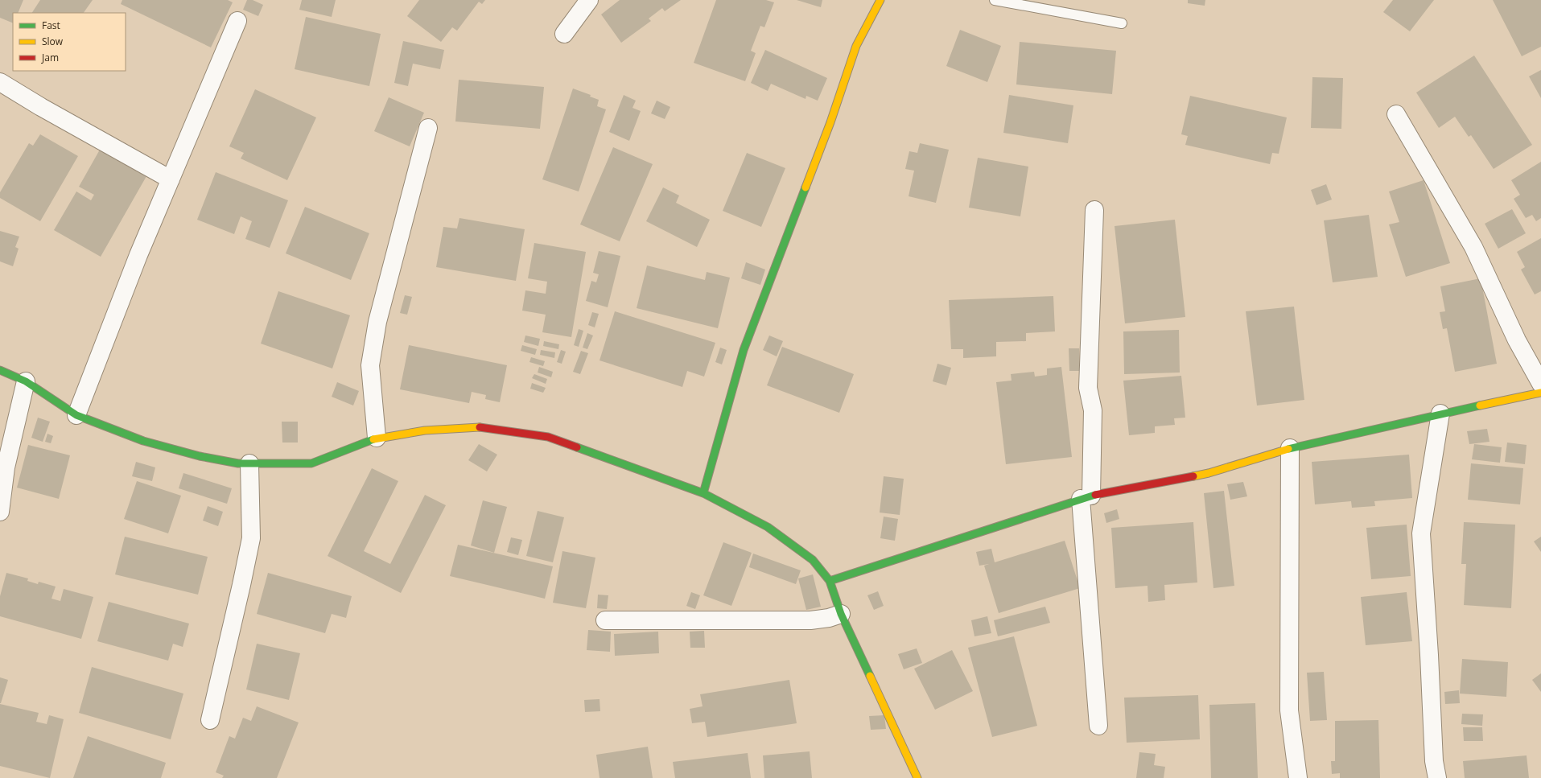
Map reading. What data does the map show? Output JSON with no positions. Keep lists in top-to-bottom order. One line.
{"legend":["Fast","Slow","Jam"]}
